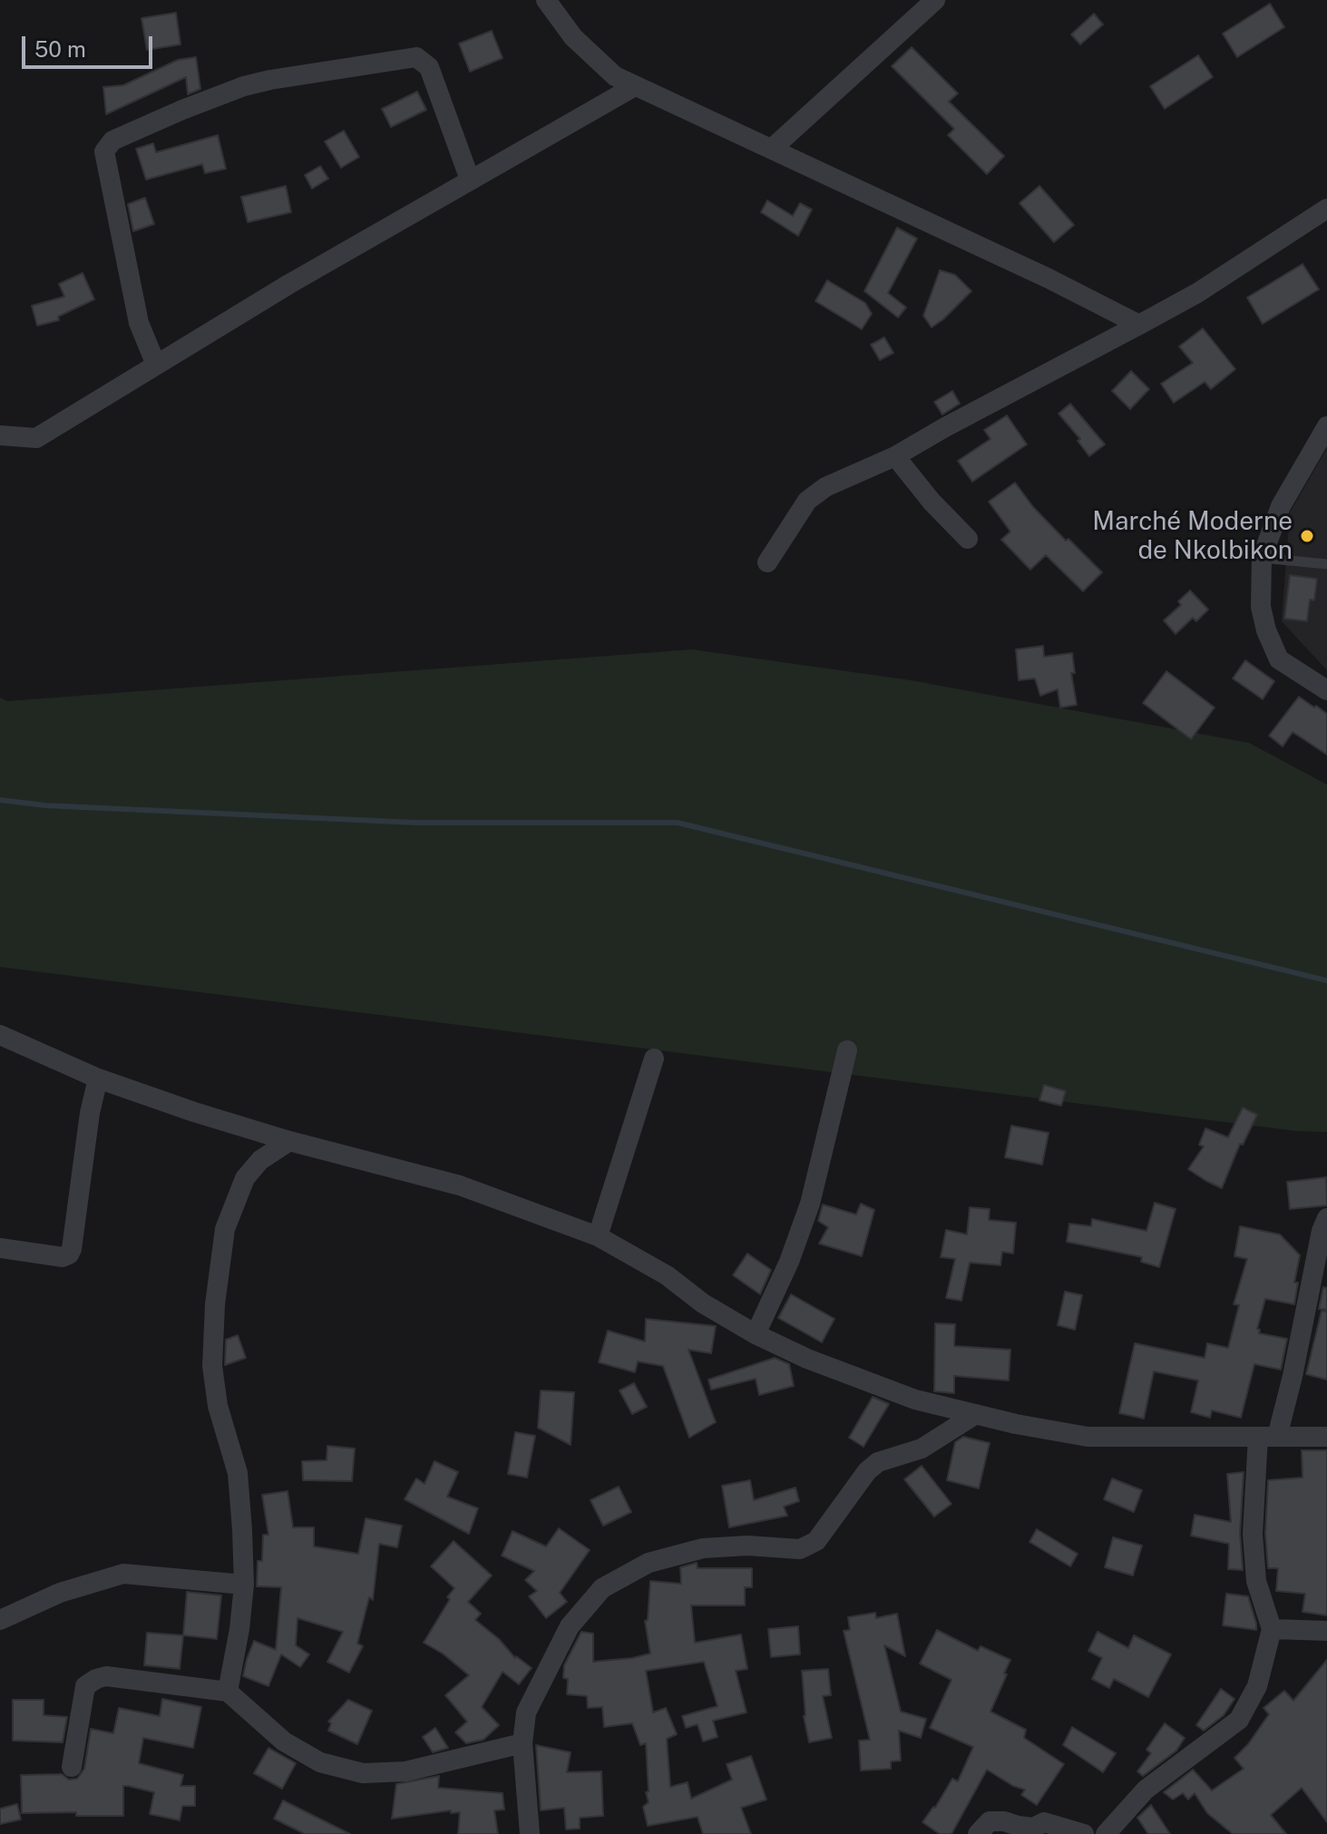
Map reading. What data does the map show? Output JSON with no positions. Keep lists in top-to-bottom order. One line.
{"places":["Marché Moderne de Nkolbikon"],"scale_bar":"50 m"}
